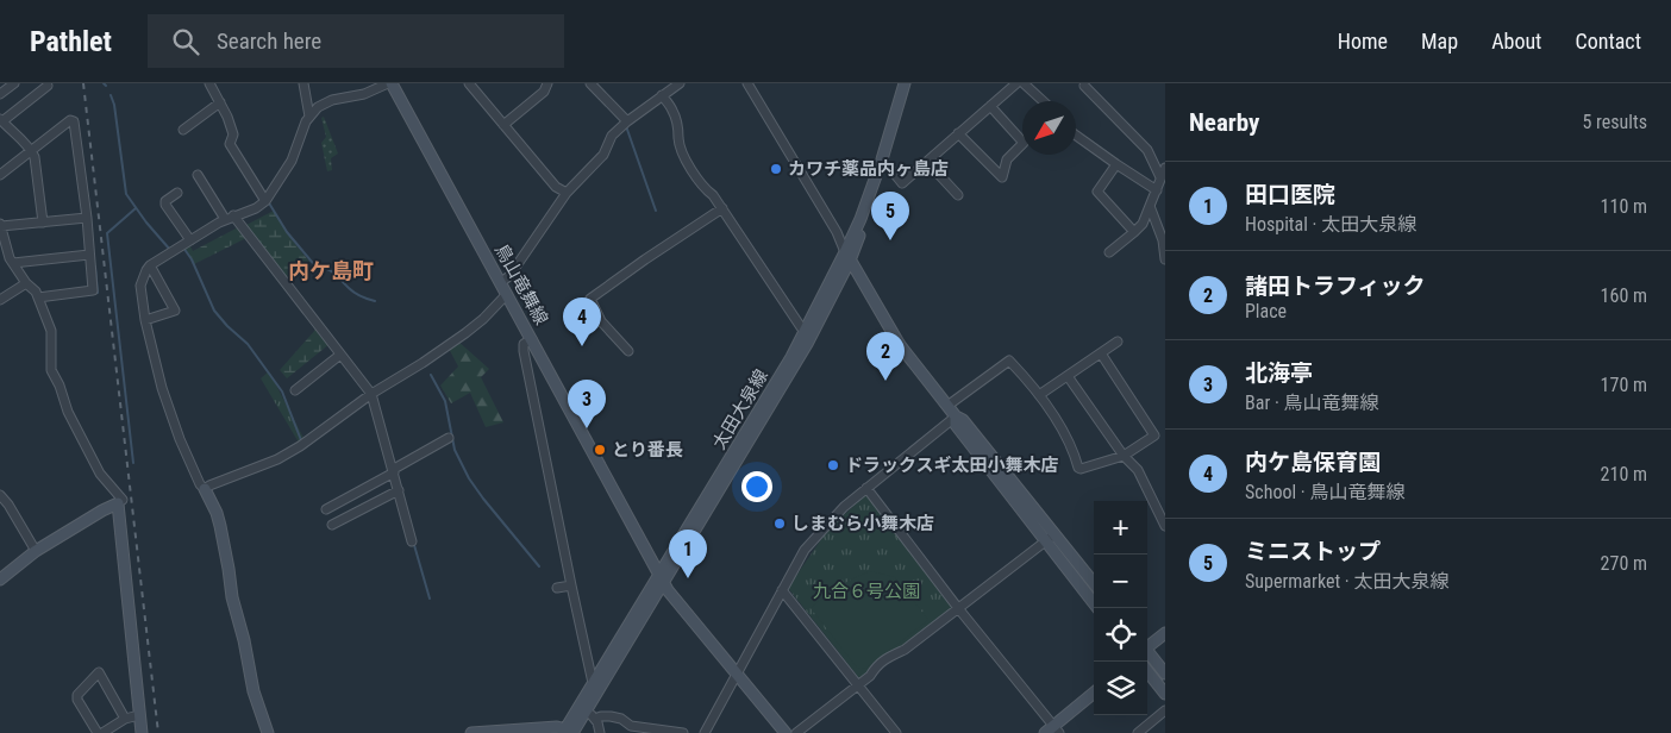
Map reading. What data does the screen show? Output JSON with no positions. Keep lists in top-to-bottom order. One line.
{"streets":{"main road":["鳥山竜舞線","太田大泉線"]},"crossings":[["鳥山竜舞線","太田大泉線"]],"districts":["内ケ島町"],"parks":["九合６号公園"],"places":["カワチ薬品内ヶ島店","とり番長","ドラックスギ太田小舞木店","しまむら小舞木店"],"north":"bottom left","page":{"header":"Pathlet","search":"Search here","nav":["Home","Map","About","Contact"],"heading":["Nearby","5 results"],"list":[{"mark":"1","name":"田口医院","note":"Hospital · 太田大泉線","value":"110 m"},{"mark":"2","name":"諸田トラフィック","note":"Place","value":"160 m"},{"mark":"3","name":"北海亭","note":"Bar · 鳥山竜舞線","value":"170 m"},{"mark":"4","name":"内ケ島保育園","note":"School · 鳥山竜舞線","value":"210 m"},{"mark":"5","name":"ミニストップ","note":"Supermarket · 太田大泉線","value":"270 m"}],"pins":["5","4","2","3","1"],"map_buttons":["+","−"]}}
